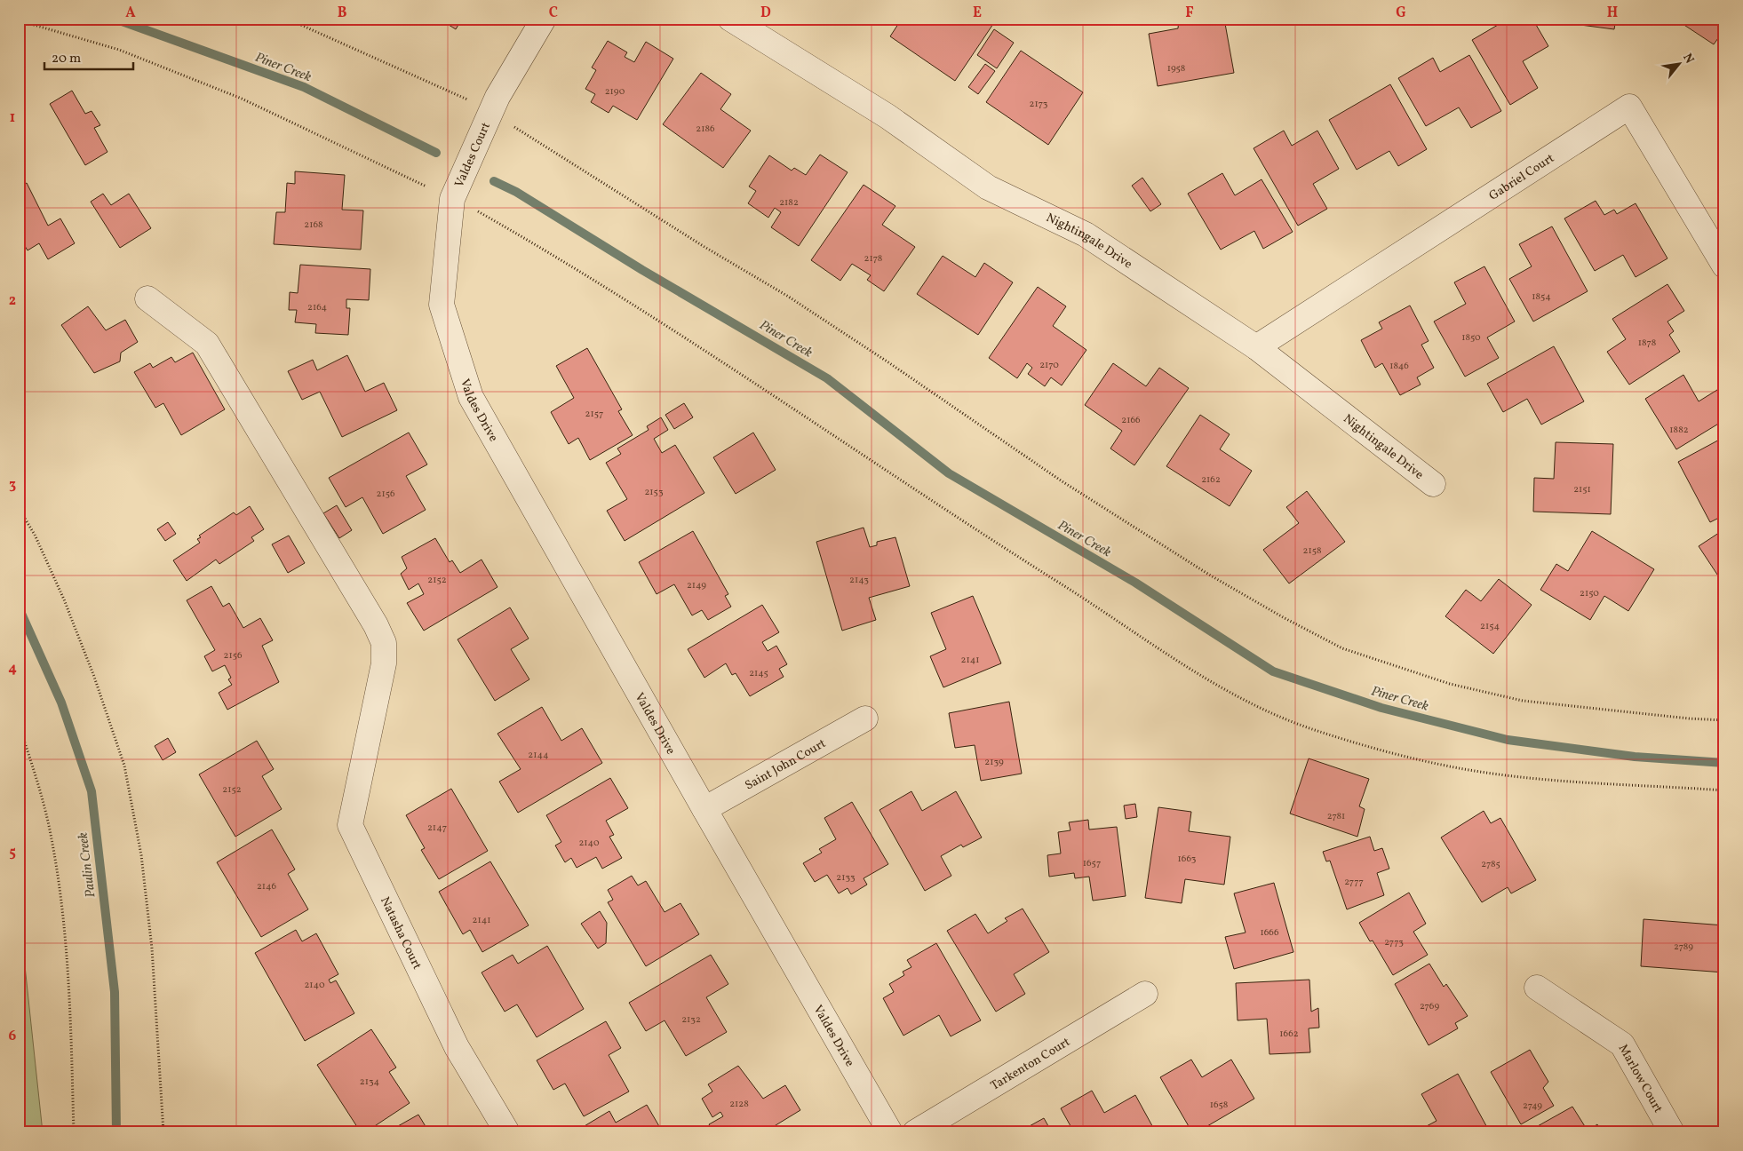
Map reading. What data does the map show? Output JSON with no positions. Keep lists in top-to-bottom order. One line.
{"streets":{"street":["Valdes Court","Gabriel Court","Nightingale Drive","Valdes Drive","Saint John Court","Natasha Court","Tarkenton Court","Marlow Court"]},"crossings":[["Valdes Court","Valdes Drive"],["Gabriel Court","Nightingale Drive"],["Valdes Drive","Saint John Court"]],"water":["Piner Creek","Paulin Creek"],"house_numbers":["1958","2190","2173","2186","2182","2168","2178","1854","2164","1850","1878","2170","1846","2157","2166","1882","2162","2151","2153","2156","2158","2152","2143","2149","2150","2154","2156","2141","2145","2144","2139","2152","2781","2147","2140","1663","1657","2785","2133","2777","2146","2141","1666","2773","2789","2140","2769","2132","1662","2134","2128","1658","2749"],"scale_bar":"20 m","north":"top right","grid":{"columns":["A","B","C","D","E","F","G","H"],"rows":["1","2","3","4","5","6"]}}
